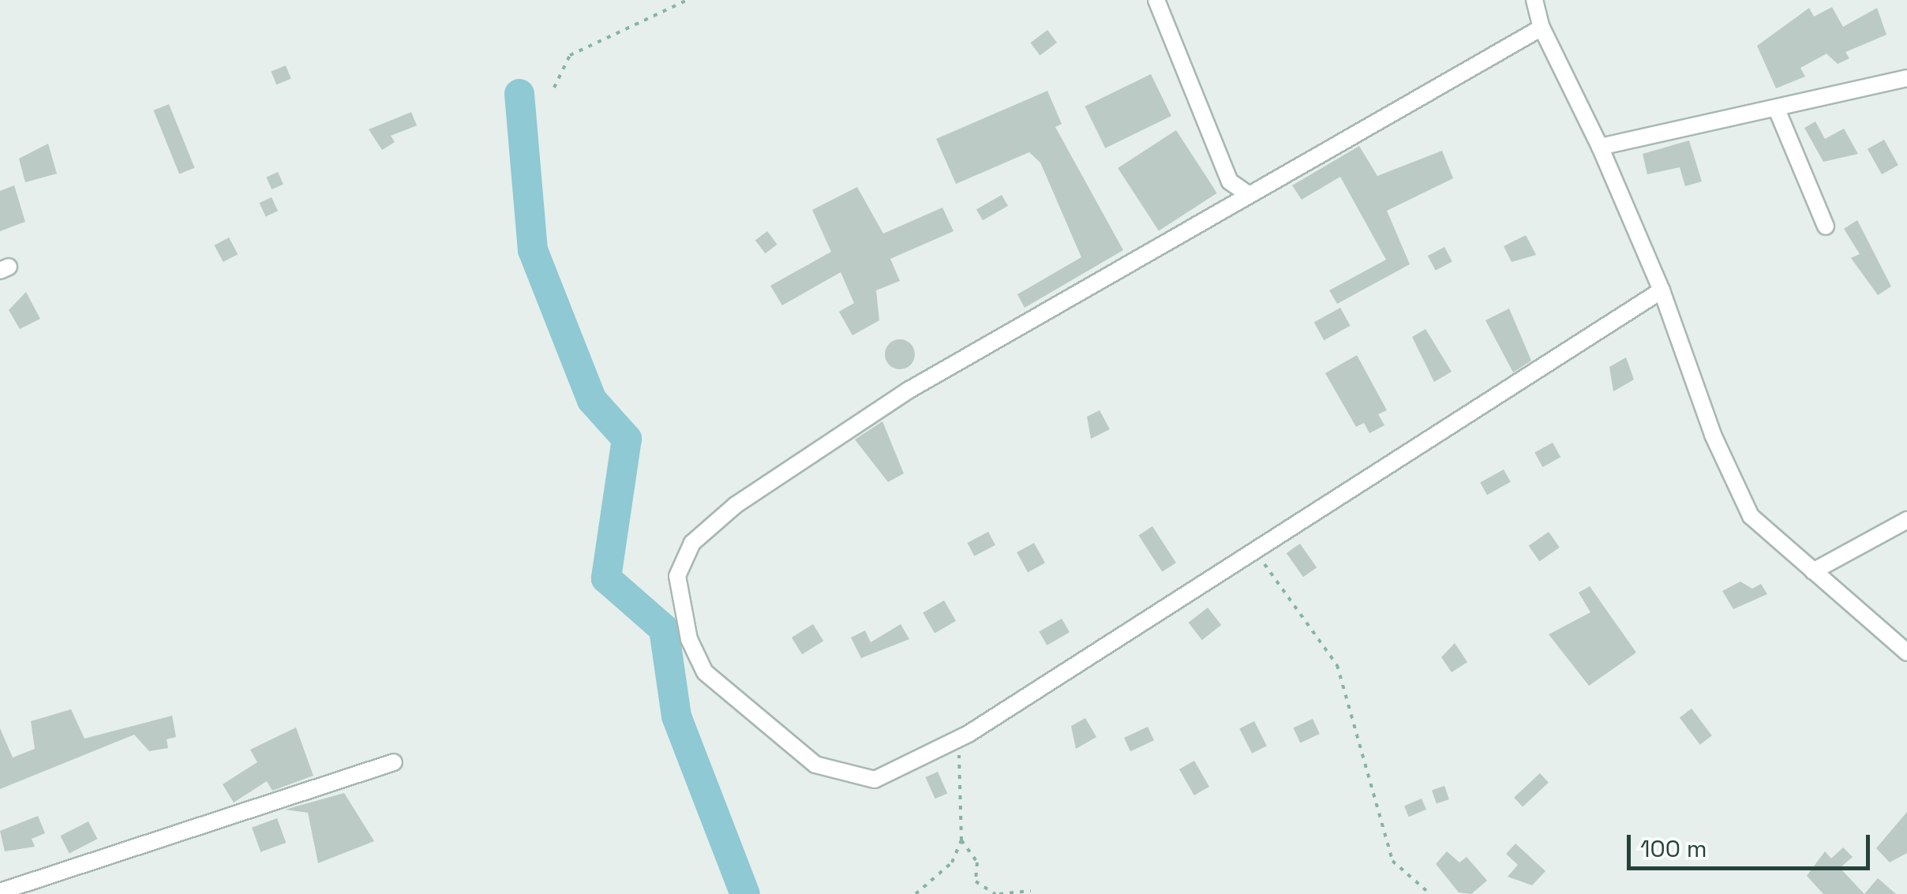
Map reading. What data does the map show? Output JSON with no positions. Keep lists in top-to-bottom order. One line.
{"scale_bar":"100 m"}
